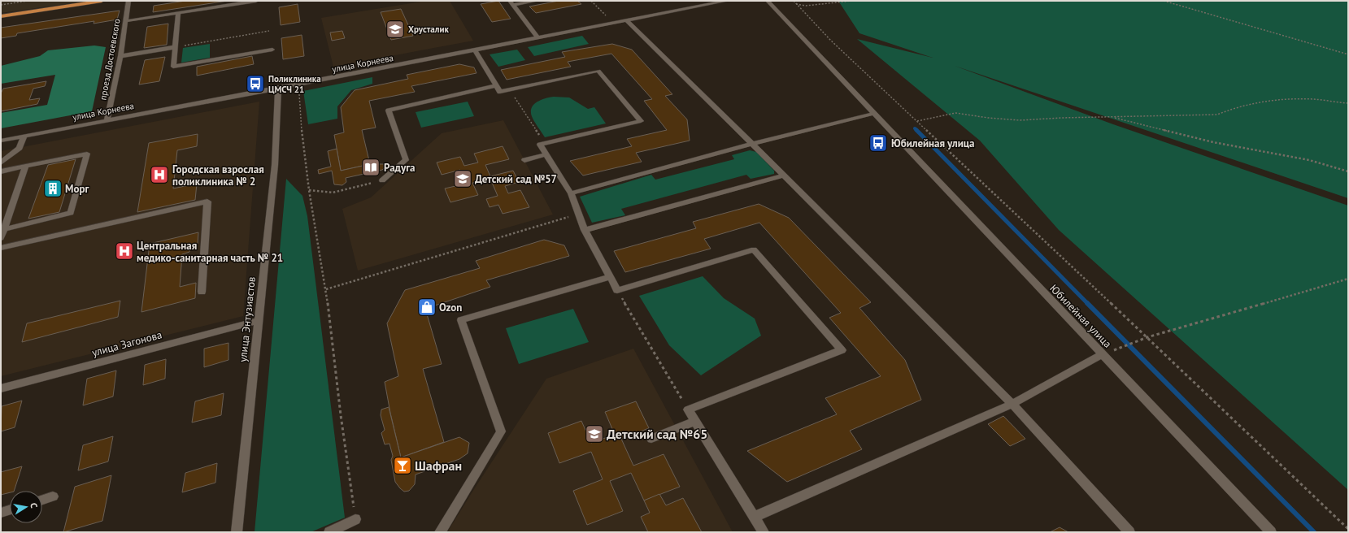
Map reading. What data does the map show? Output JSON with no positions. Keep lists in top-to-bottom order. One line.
{"streets":{"street":["проезд Достоевского","улица Корнеева","Юбилейная улица","улица Энтузиастов","улица Загонова"]},"crossings":[["проезд Достоевского","улица Корнеева"],["улица Корнеева","улица Энтузиастов"],["улица Энтузиастов","улица Загонова"]],"places":{"school or university":["Хрусталик","Детский сад №57","Детский сад №65"],"bus stop":["Поликлиника ЦМСЧ 21","Юбилейная улица"],"library":["Радуга"],"hospital":["Городская взрослая поликлиника № 2","Центральная медико-санитарная часть № 21"],"building":["Морг"],"shop":["Ozon"],"bar":["Шафран"]},"north":"right"}
